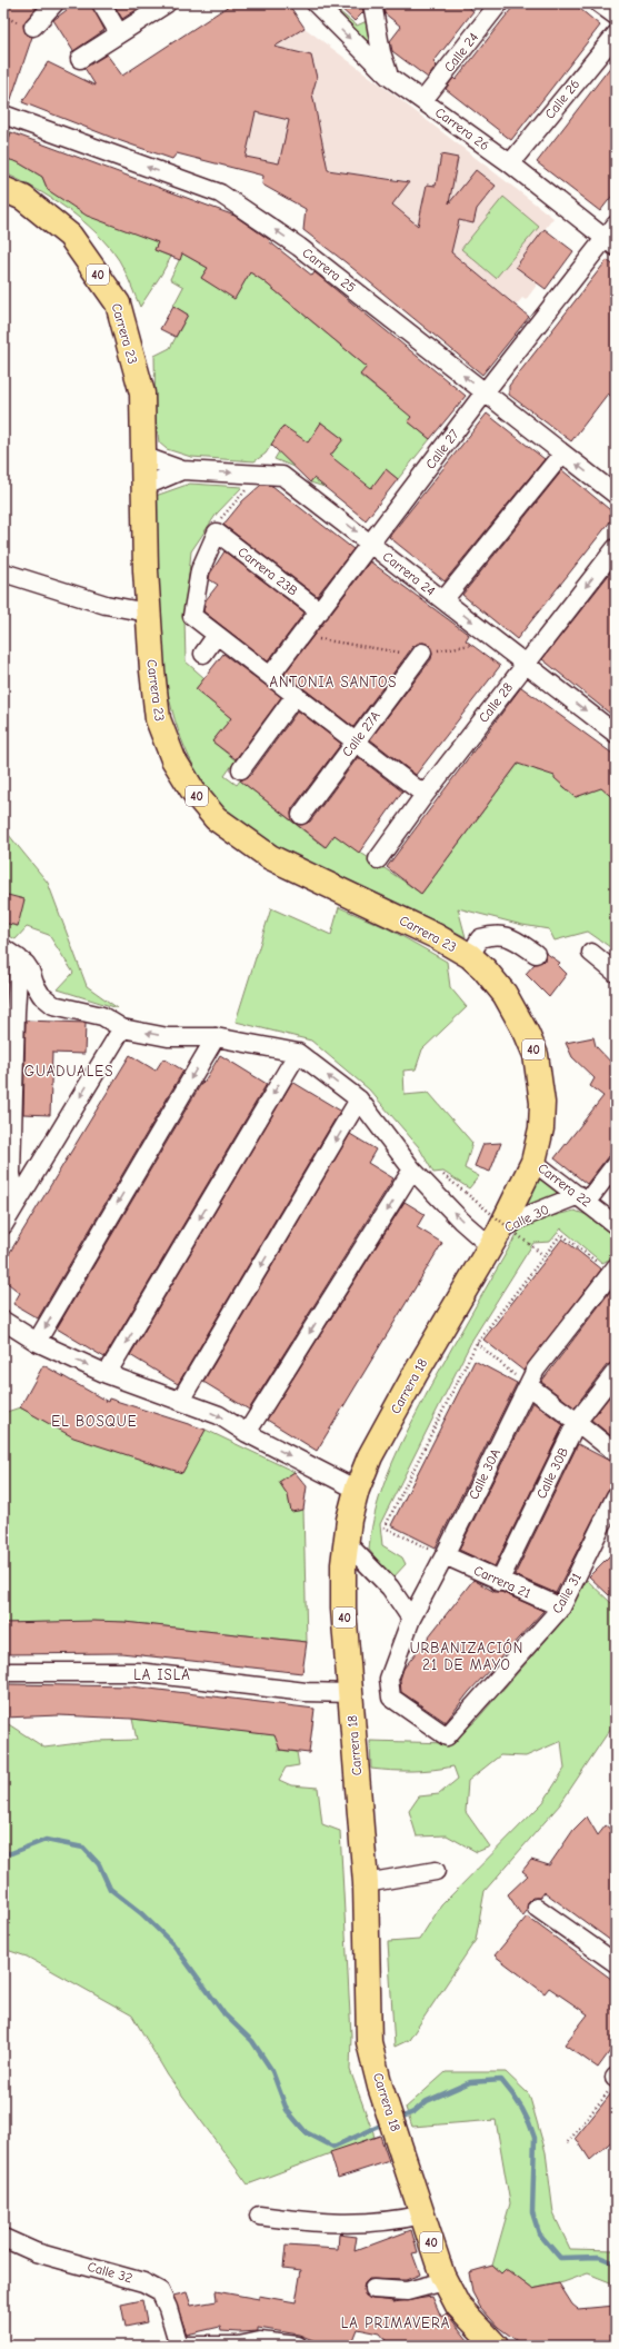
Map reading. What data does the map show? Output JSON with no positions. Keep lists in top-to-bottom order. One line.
{"streets":{"highway":["40","Carrera 23","Carrera 18"],"street":["Calle 24","Calle 26","Carrera 26","Carrera 25","Calle 27","Carrera 23B","Carrera 24","Calle 28","Calle 27A","Carrera 22","Calle 30","Calle 30B","Calle 30A","Carrera 21","Calle 31","Calle 32"]},"crossings":[["Calle 24","Carrera 26"],["Calle 26","Carrera 26"],["Carrera 26","Calle 27"],["Carrera 25","Calle 27"],["Carrera 23","Carrera 24"],["Carrera 23","Carrera 22"],["Carrera 23","Carrera 18"],["Calle 27","Carrera 23B"],["Calle 27","Carrera 24"],["Carrera 24","Calle 28"],["Carrera 22","Calle 30"],["Carrera 22","Carrera 18"],["Calle 30","Carrera 18"],["Calle 30B","Carrera 21"],["Calle 30A","Carrera 21"],["Calle 30A","Calle 31"],["Carrera 21","Calle 31"]],"one_way":["Carrera 25","Carrera 24"],"districts":["ANTONIA SANTOS","GUADUALES","EL BOSQUE","URBANIZACIÓN 21 DE MAYO","LA ISLA","LA PRIMAVERA"]}
